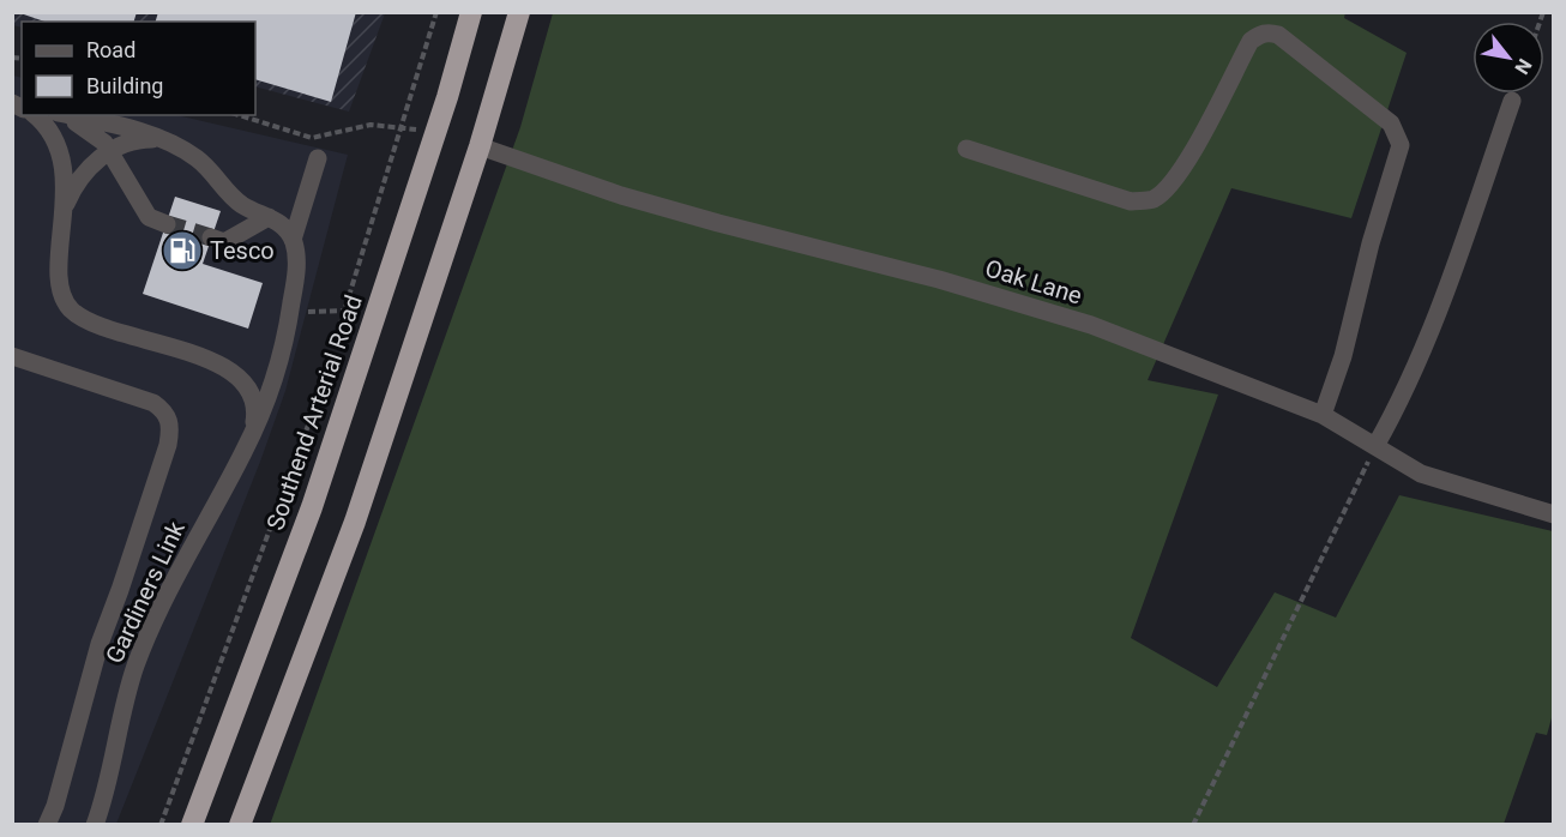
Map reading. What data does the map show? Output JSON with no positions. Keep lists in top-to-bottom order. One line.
{"streets":{"highway":["Southend Arterial Road"],"street":["Oak Lane","Gardiners Link"]},"places":{"fuel station":["Tesco"]},"legend":["Road","Building"],"north":"bottom right"}
